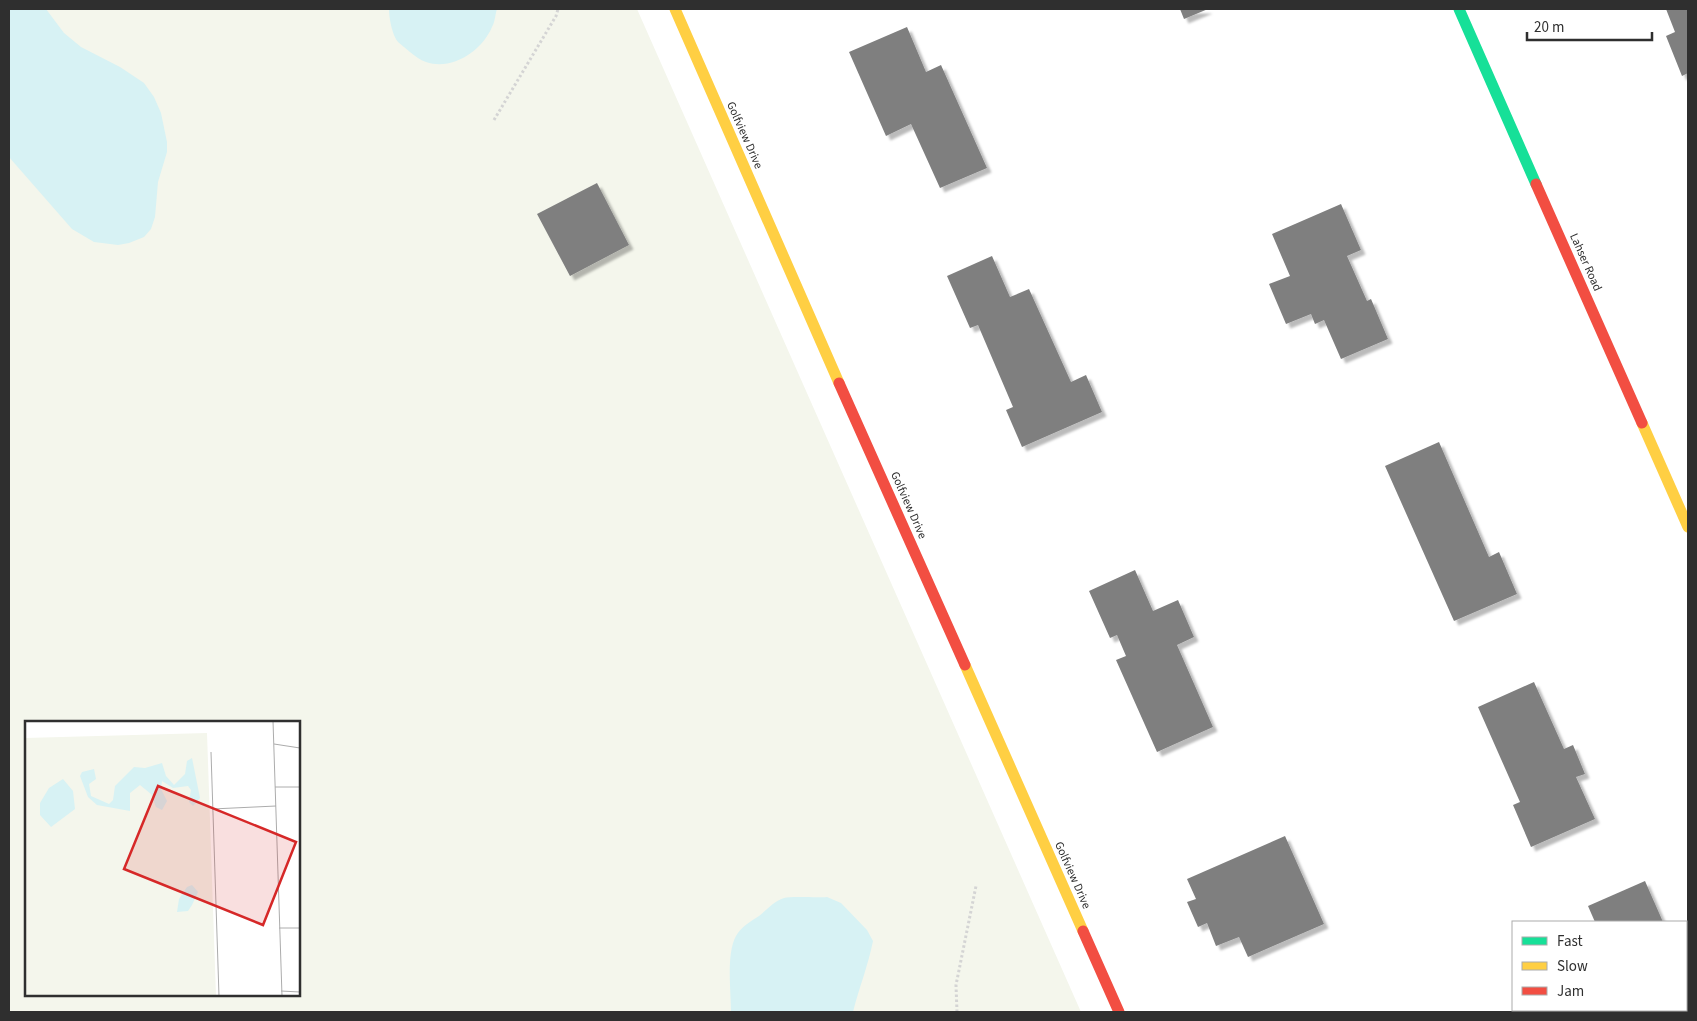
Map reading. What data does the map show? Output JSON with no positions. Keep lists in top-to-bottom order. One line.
{"streets":{"street":["Golfview Drive","Lahser Road"]},"legend":["Fast","Slow","Jam"],"scale_bar":"20 m"}
